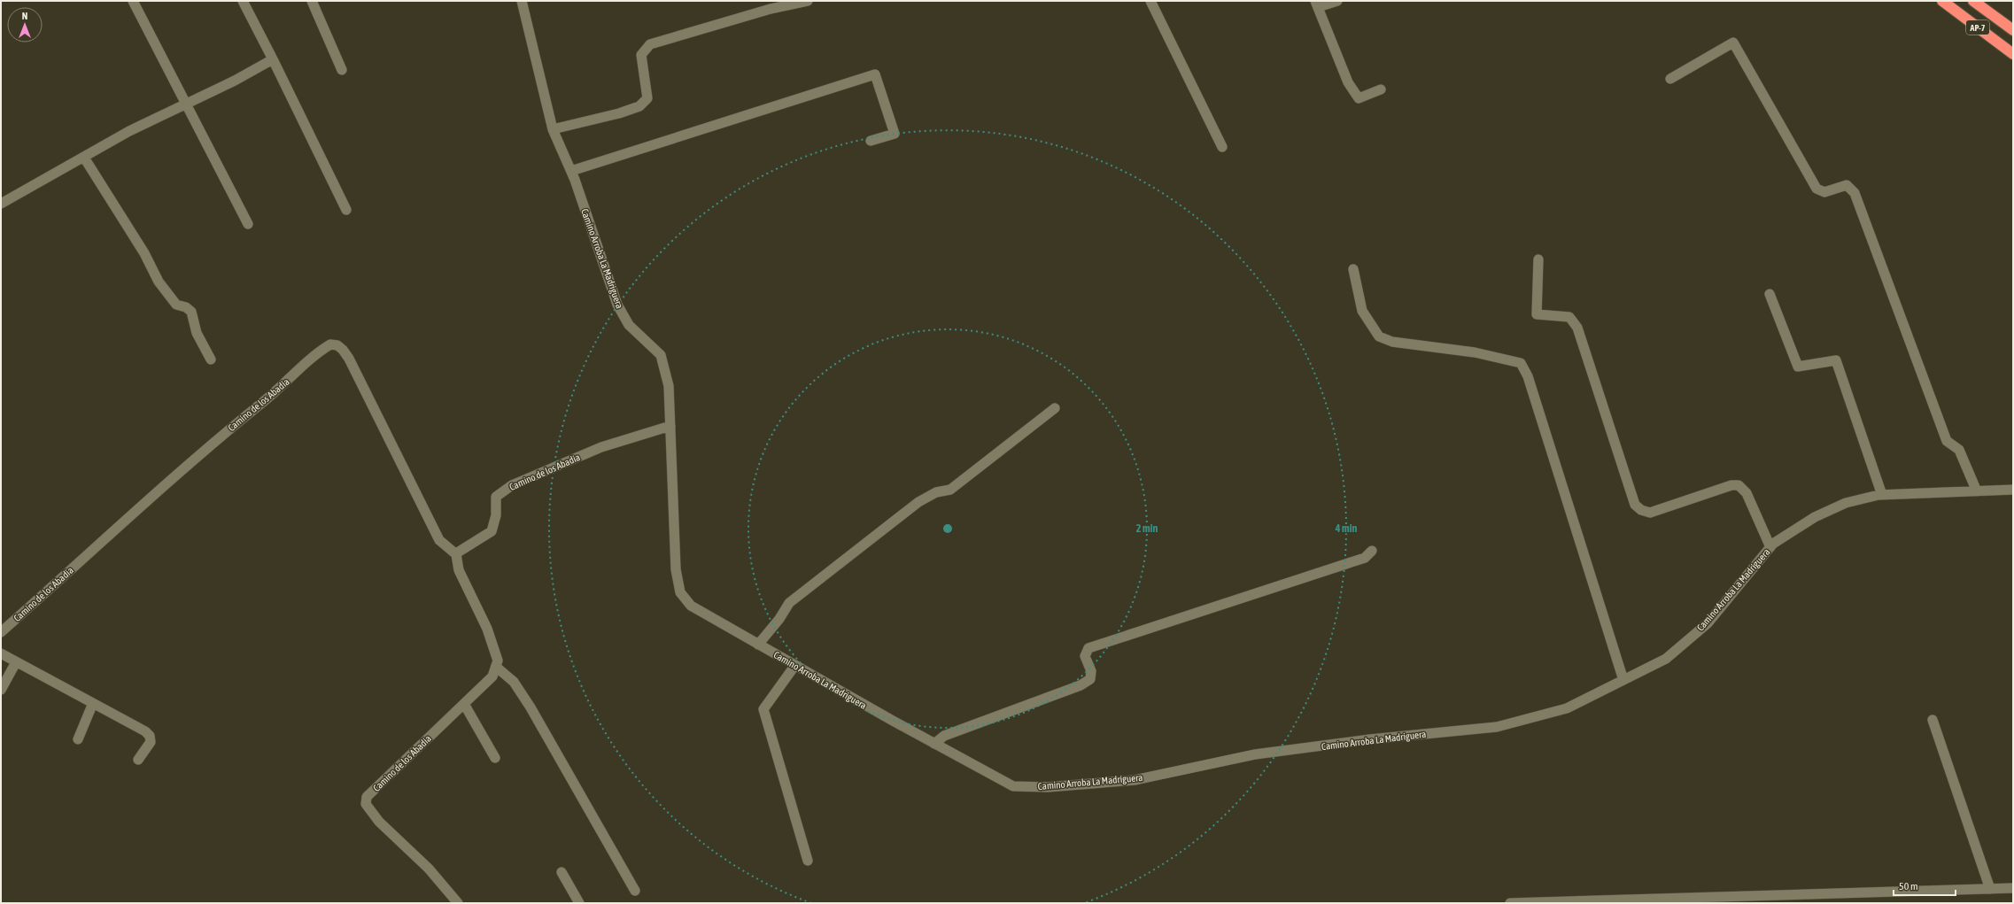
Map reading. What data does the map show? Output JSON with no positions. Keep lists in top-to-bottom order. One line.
{"streets":{"highway":["AP-7"],"street":["Camino Arroba La Madriguera","Camino de los Abadia"]},"crossings":[["Camino Arroba La Madriguera","Camino de los Abadia"]],"scale_bar":"50 m","north":"top","rings":["2 min","4 min"]}
